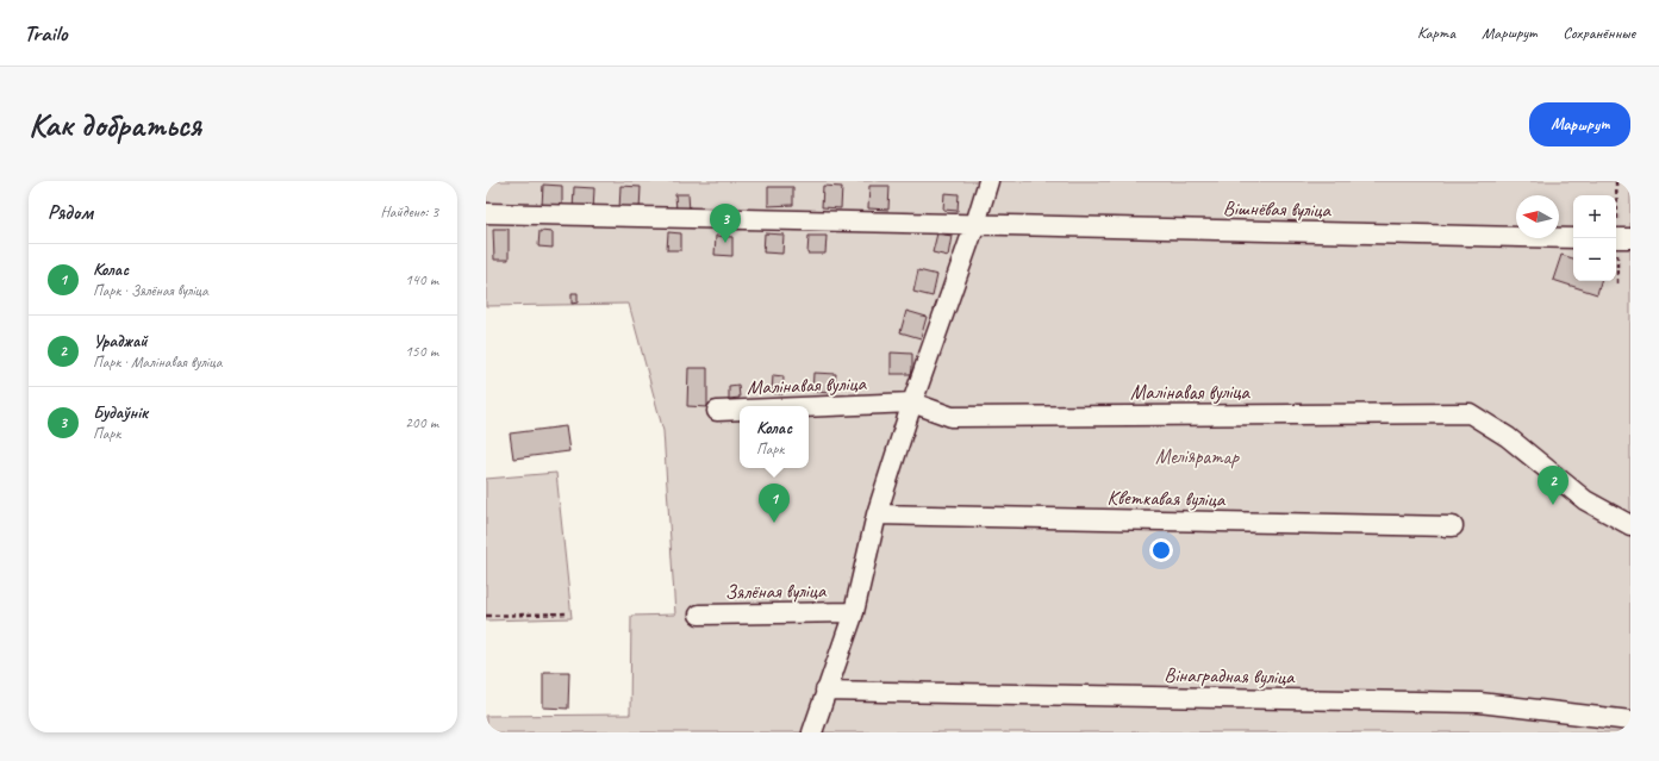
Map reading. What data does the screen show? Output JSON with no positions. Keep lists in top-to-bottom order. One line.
{"streets":{"street":["Вішнёвая вуліца","Малінавая вуліца","Кветкавая вуліца","Зялёная вуліца","Вінаградная вуліца"]},"parks":["Меліяратар"],"north":"left","page":{"header":"Trailo","nav":["Карта","Маршрут","Сохранённые"],"buttons":"Маршрут","title":"Как добраться","heading":["Рядом","Найдено: 3"],"map_buttons":["+","−"],"pins":["3","2","1"],"list":[{"mark":"1","name":"Колас","note":"Парк · Зялёная вуліца","value":"140 m"},{"mark":"2","name":"Ураджай","note":"Парк · Малінавая вуліца","value":"150 m"},{"mark":"3","name":"Будаўнік","note":"Парк","value":"200 m"}],"popup":["Колас","Парк"]}}
